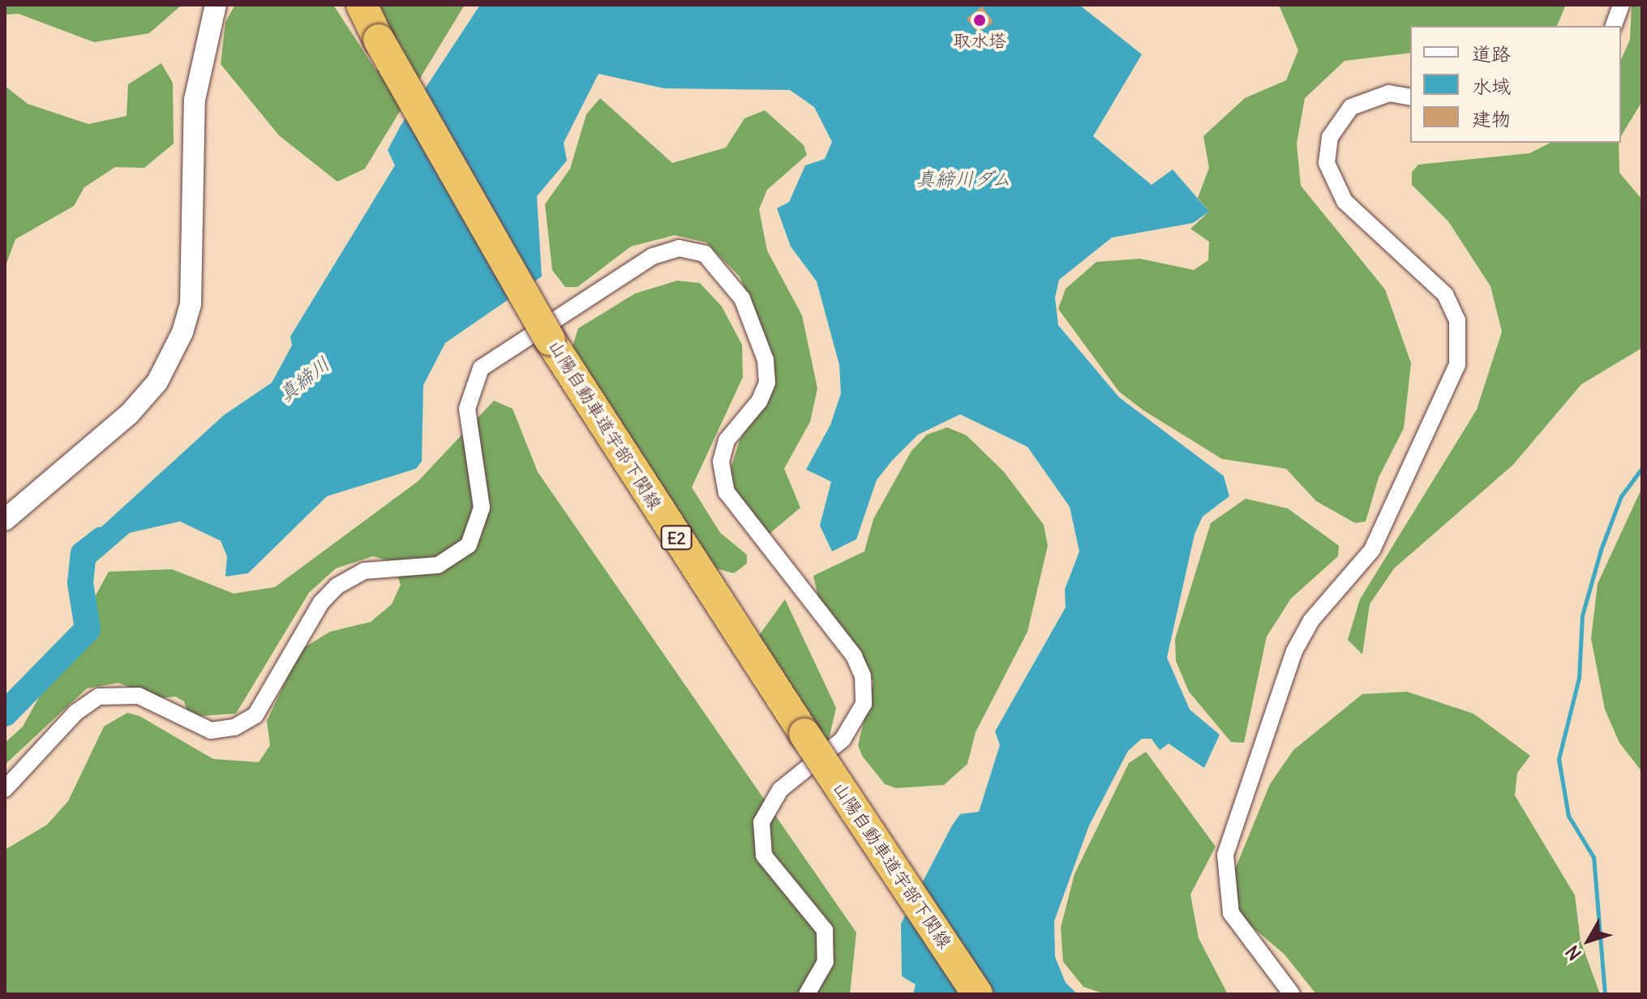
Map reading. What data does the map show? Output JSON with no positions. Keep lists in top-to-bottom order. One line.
{"streets":{"highway":["山陽自動車道宇部下関線","E2"]},"water":["真締川ダム","真締川"],"places":["取水塔"],"legend":["道路","水域","建物"],"north":"bottom left"}
